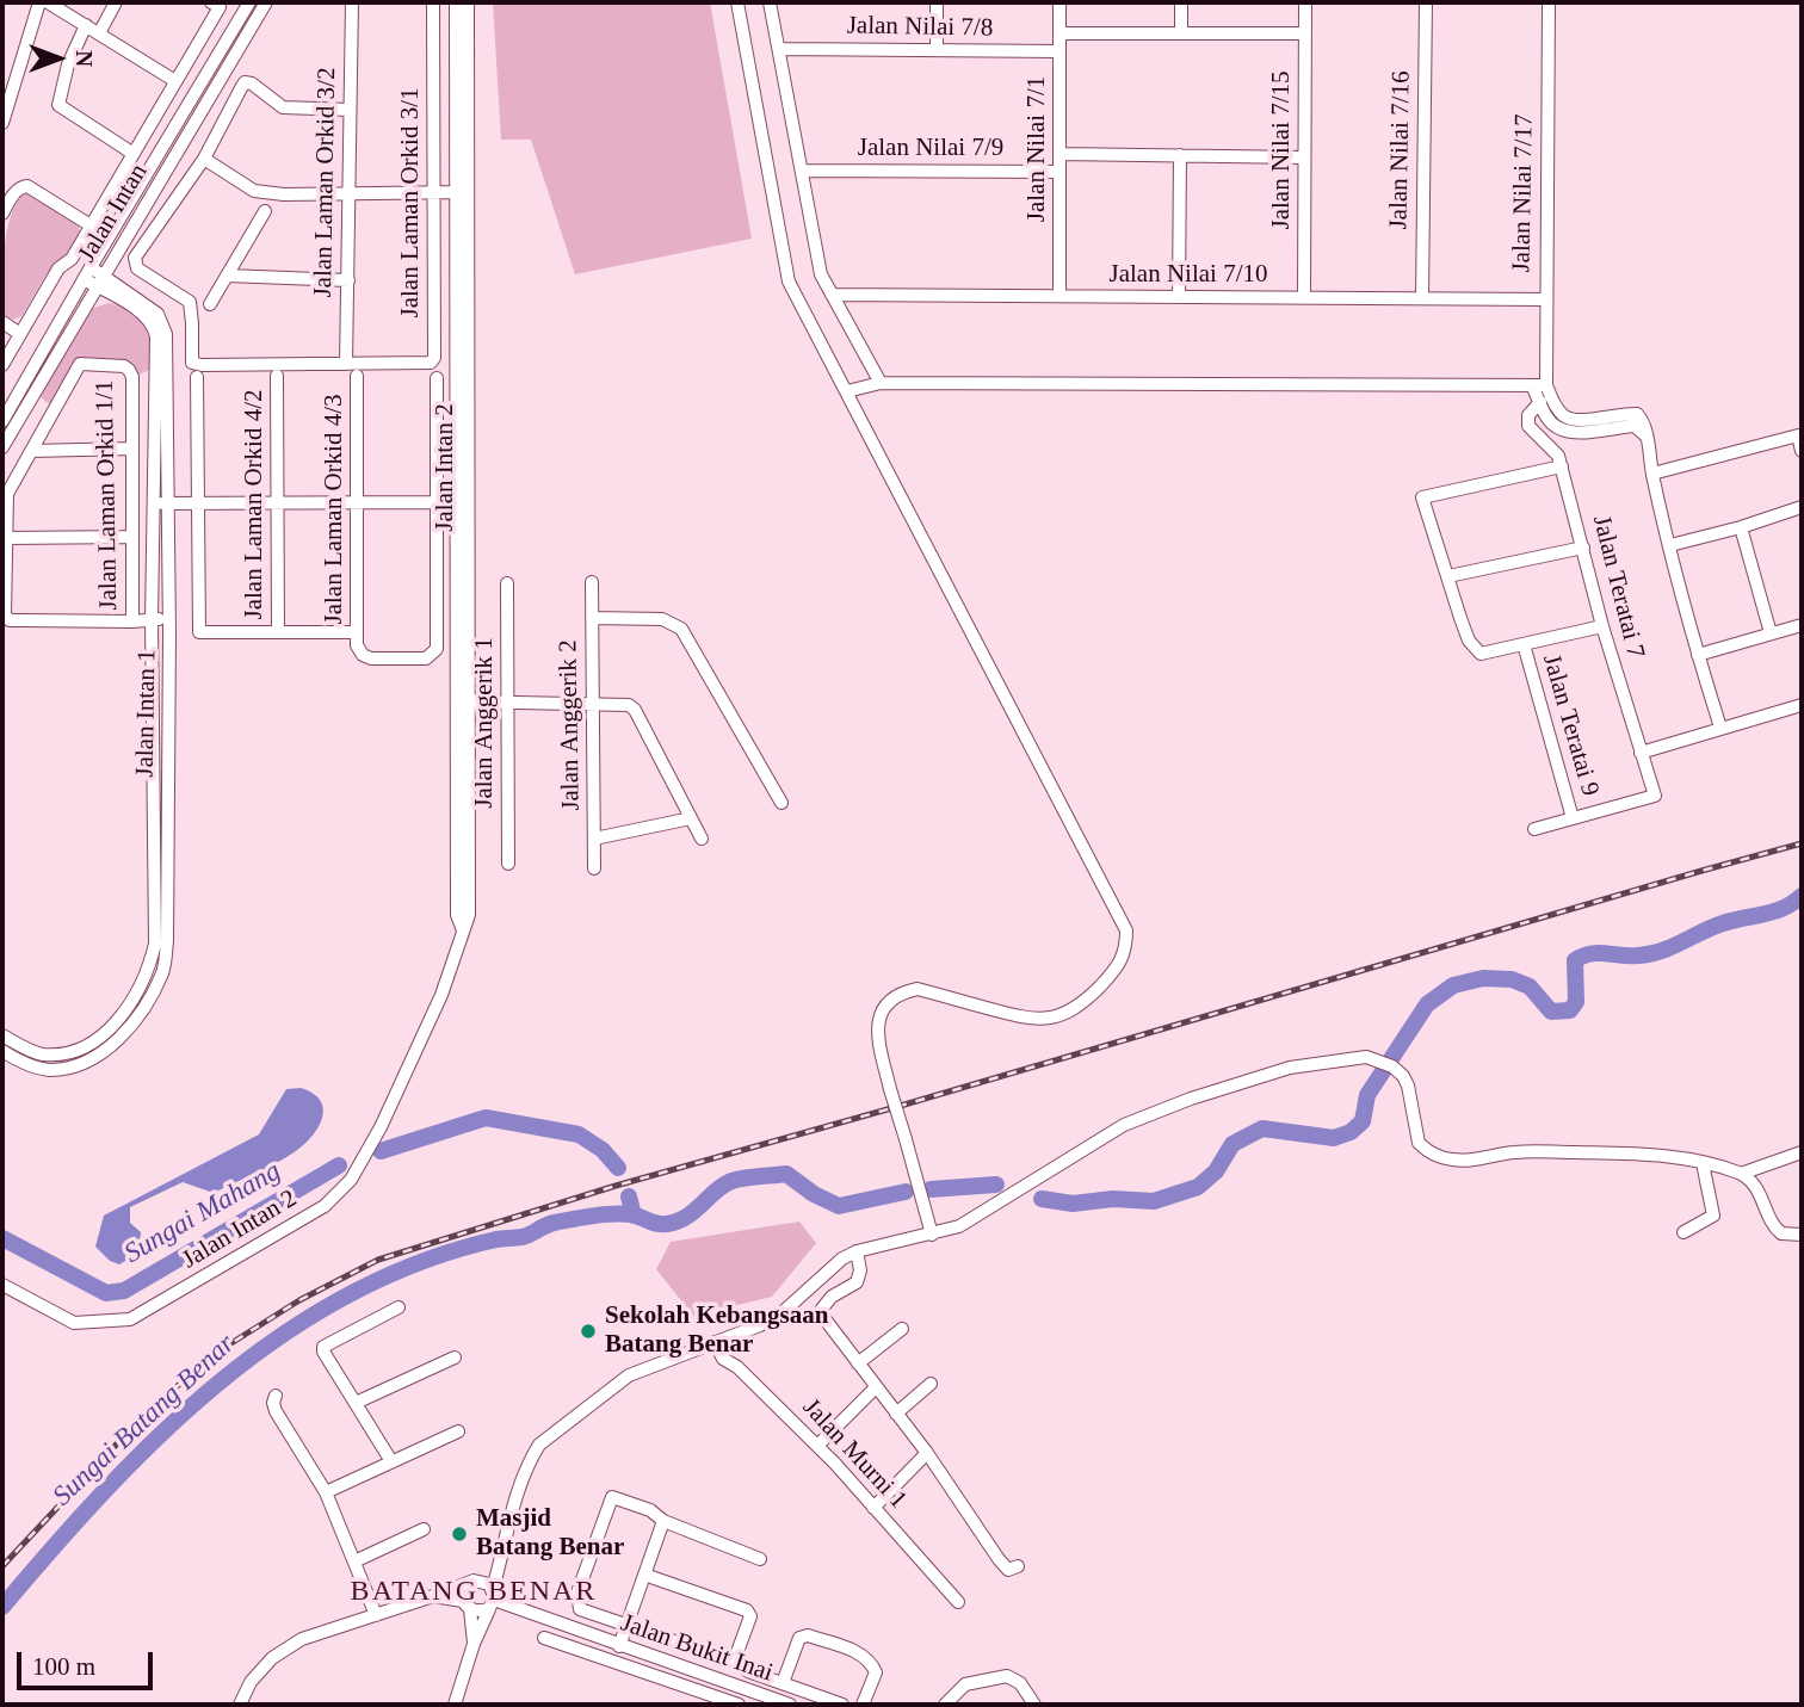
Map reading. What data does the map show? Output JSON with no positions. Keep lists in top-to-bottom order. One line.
{"streets":{"street":["Jalan Nilai 7/8","Jalan Nilai 7/9","Jalan Nilai 7/1","Jalan Nilai 7/15","Jalan Nilai 7/16","Jalan Laman Orkid 3/2","Jalan Nilai 7/17","Jalan Laman Orkid 3/1","Jalan Intan","Jalan Nilai 7/10","Jalan Intan 2","Jalan Laman Orkid 1/1","Jalan Laman Orkid 4/2","Jalan Laman Orkid 4/3","Jalan Teratai 7","Jalan Intan 1","Jalan Anggerik 1","Jalan Anggerik 2","Jalan Teratai 9","Jalan Murni 1","Jalan Bukit Inai"]},"crossings":[["Jalan Nilai 7/8","Jalan Nilai 7/1"],["Jalan Nilai 7/9","Jalan Nilai 7/1"],["Jalan Nilai 7/1","Jalan Nilai 7/10"],["Jalan Nilai 7/15","Jalan Nilai 7/10"],["Jalan Nilai 7/16","Jalan Nilai 7/10"],["Jalan Laman Orkid 3/2","Jalan Laman Orkid 3/1"],["Jalan Nilai 7/17","Jalan Nilai 7/10"],["Jalan Intan","Jalan Intan 1"],["Jalan Teratai 7","Jalan Teratai 9"]],"districts":["BATANG BENAR"],"water":["Sungai Mahang","Sungai Batang Benar"],"places":["Sekolah Kebangsaan Batang Benar","Masjid Batang Benar"],"scale_bar":"100 m","north":"right"}
